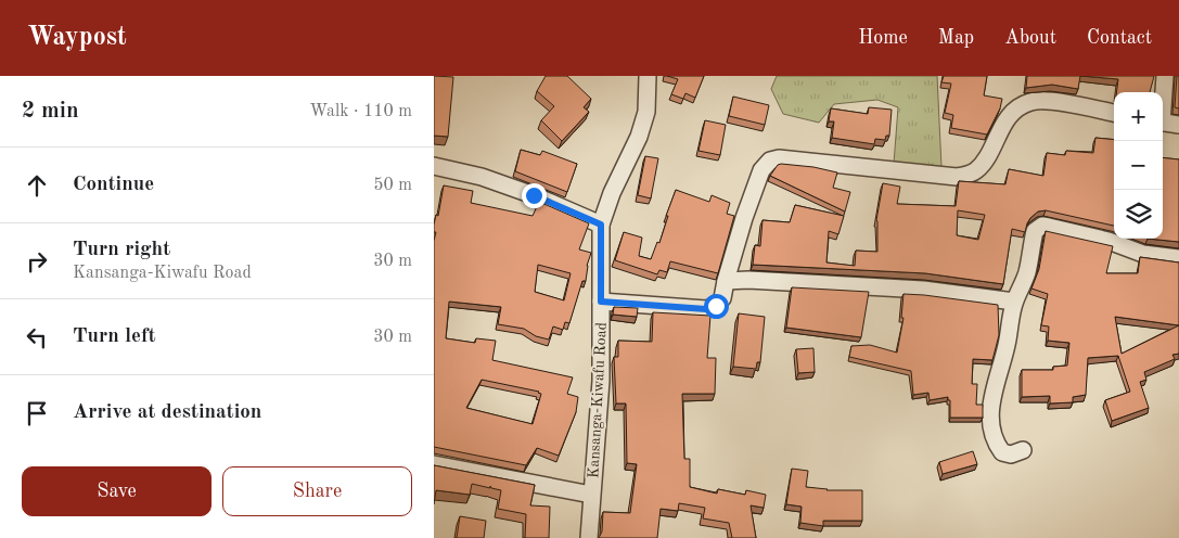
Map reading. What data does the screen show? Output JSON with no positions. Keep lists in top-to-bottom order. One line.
{"streets":{"street":["Kansanga-Kiwafu Road"]},"page":{"header":"Waypost","nav":["Home","Map","About","Contact"],"heading":["2 min","Walk · 110 m"],"map_buttons":["+","−"],"list":[["Continue","50 m"],["Turn right","Kansanga-Kiwafu Road","30 m"],["Turn left","30 m"],"Arrive at destination"],"buttons":["Save","Share"]}}
